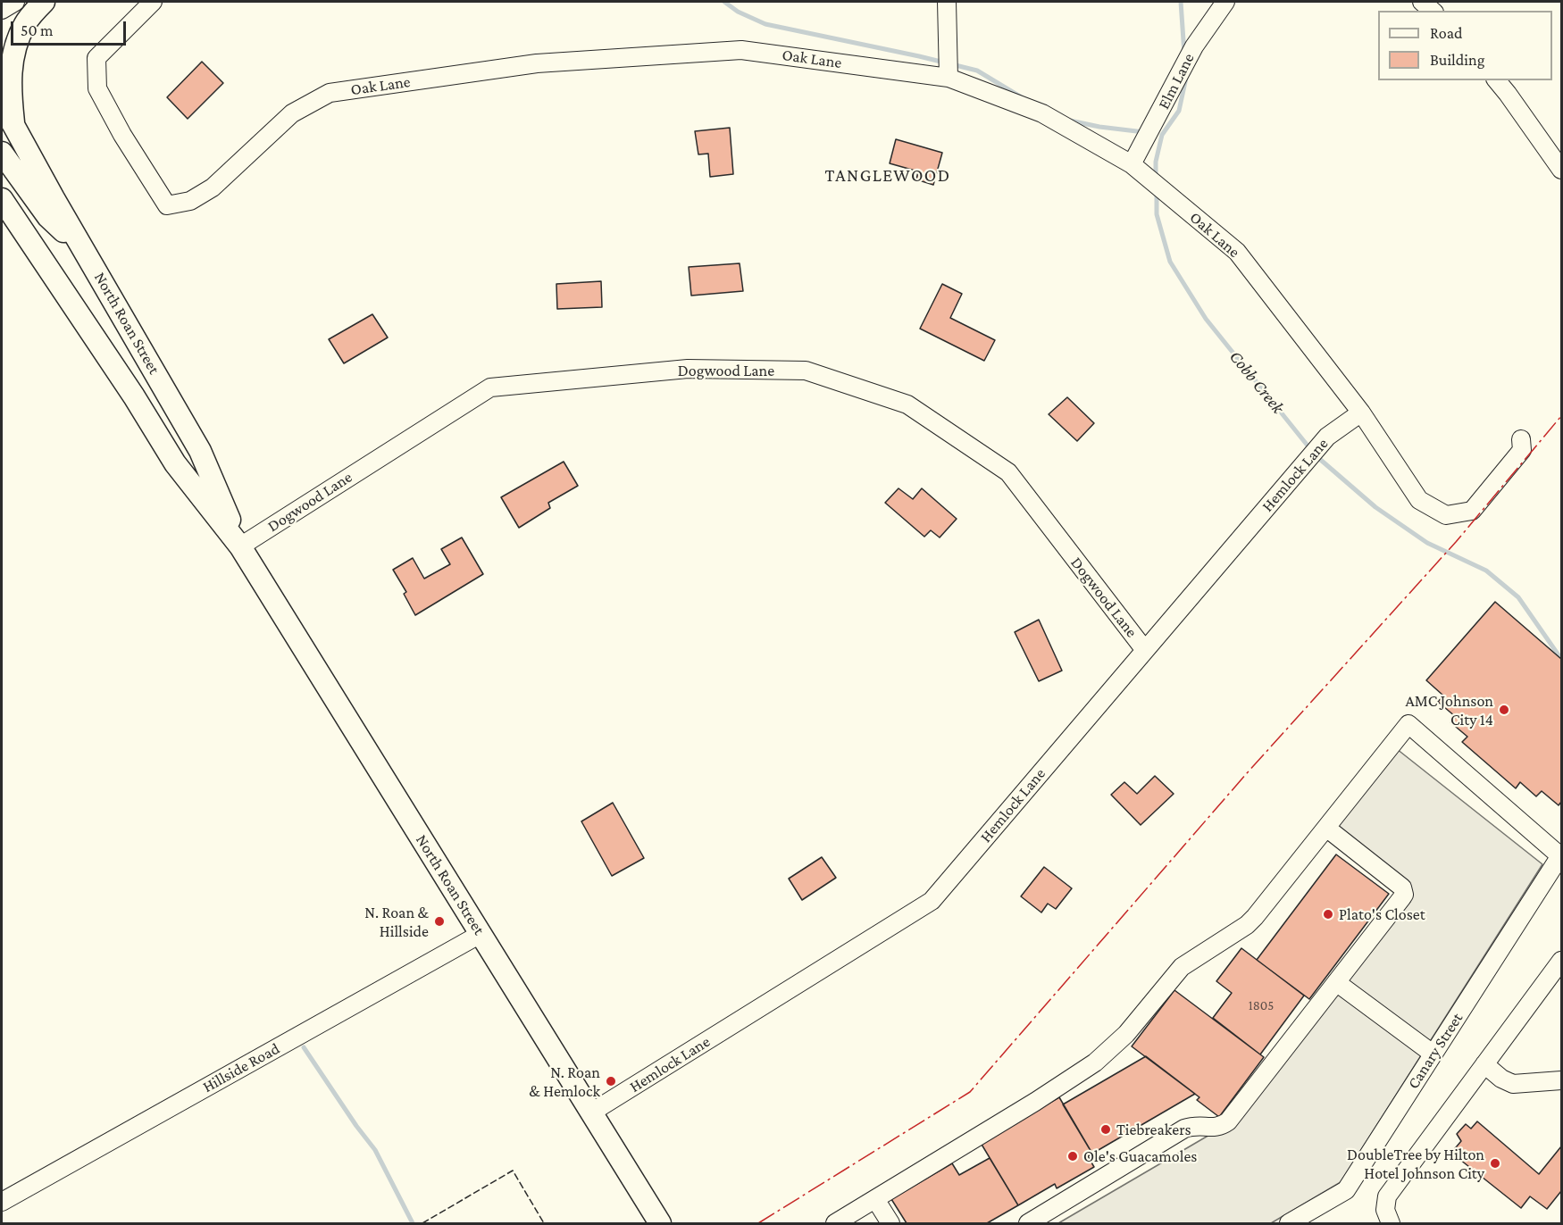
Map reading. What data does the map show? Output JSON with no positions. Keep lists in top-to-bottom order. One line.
{"streets":{"main road":["North Roan Street"],"street":["Oak Lane","Elm Lane","Dogwood Lane","Hemlock Lane","Canary Street","Hillside Road"]},"crossings":[["Oak Lane","Elm Lane"],["Oak Lane","Hemlock Lane"],["North Roan Street","Dogwood Lane"],["North Roan Street","Hemlock Lane"],["North Roan Street","Hillside Road"],["Dogwood Lane","Hemlock Lane"]],"districts":["TANGLEWOOD"],"water":["Cobb Creek"],"places":["AMC Johnson City 14","Plato's Closet","N. Roan & Hillside","N. Roan & Hemlock","Tiebreakers","Ole's Guacamoles","DoubleTree by Hilton Hotel Johnson City"],"house_numbers":["1805"],"legend":["Road","Building"],"scale_bar":"50 m"}
